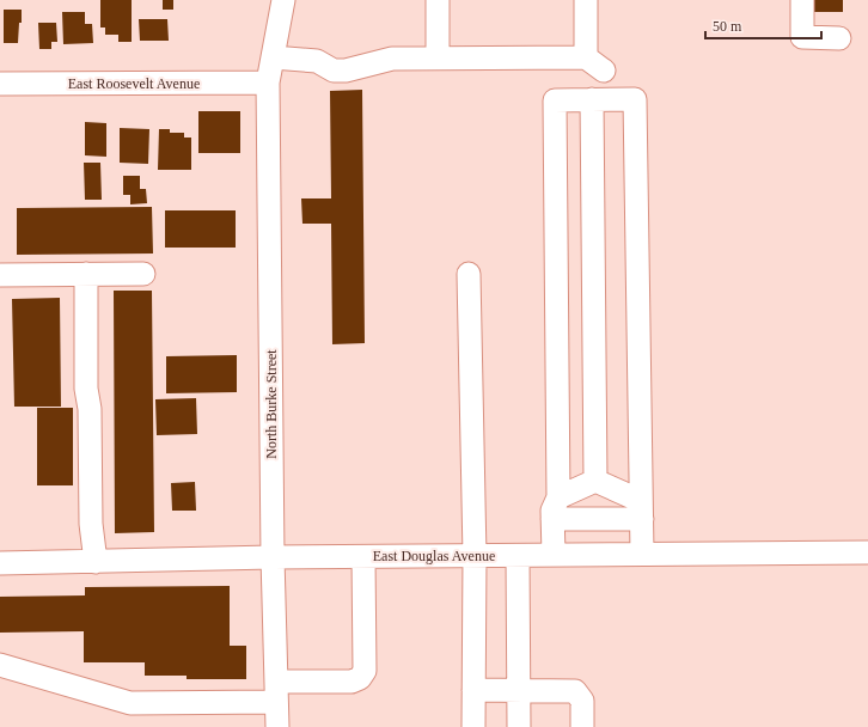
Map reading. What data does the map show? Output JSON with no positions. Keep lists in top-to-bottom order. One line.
{"streets":{"street":["East Roosevelt Avenue","North Burke Street","East Douglas Avenue"]},"crossings":[["East Roosevelt Avenue","North Burke Street"],["North Burke Street","East Douglas Avenue"]],"scale_bar":"50 m"}
